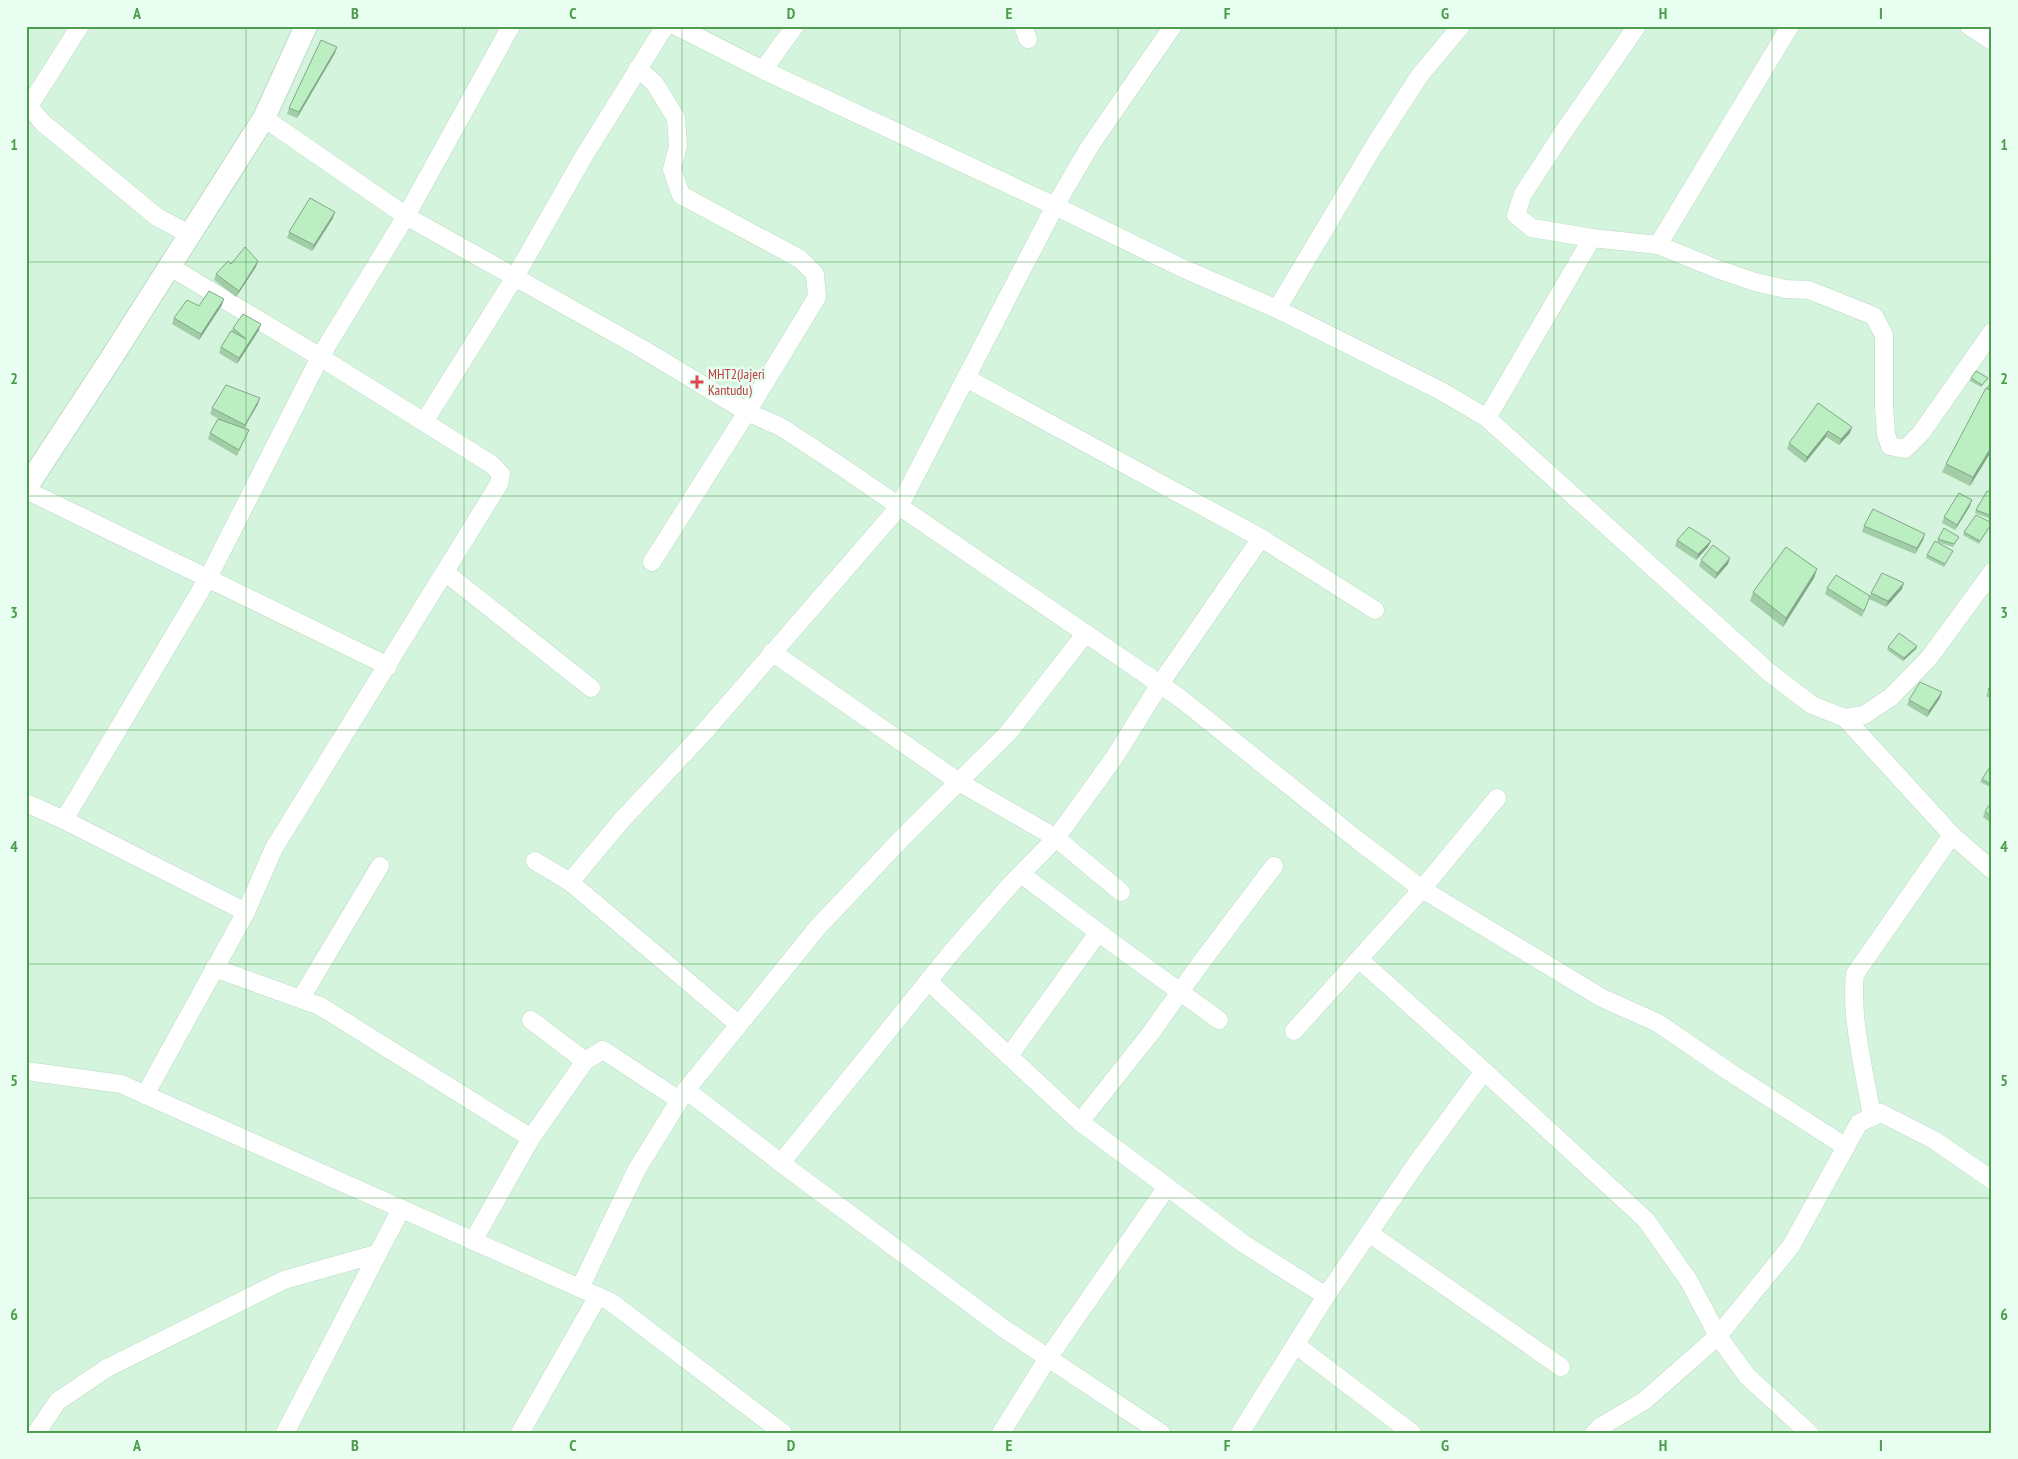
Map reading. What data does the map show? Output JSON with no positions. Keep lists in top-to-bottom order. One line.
{"places":{"health":["MHT2(Jajeri Kantudu)"]},"grid":{"columns":["A","B","C","D","E","F","G","H","I"],"rows":["1","2","3","4","5","6"]}}
